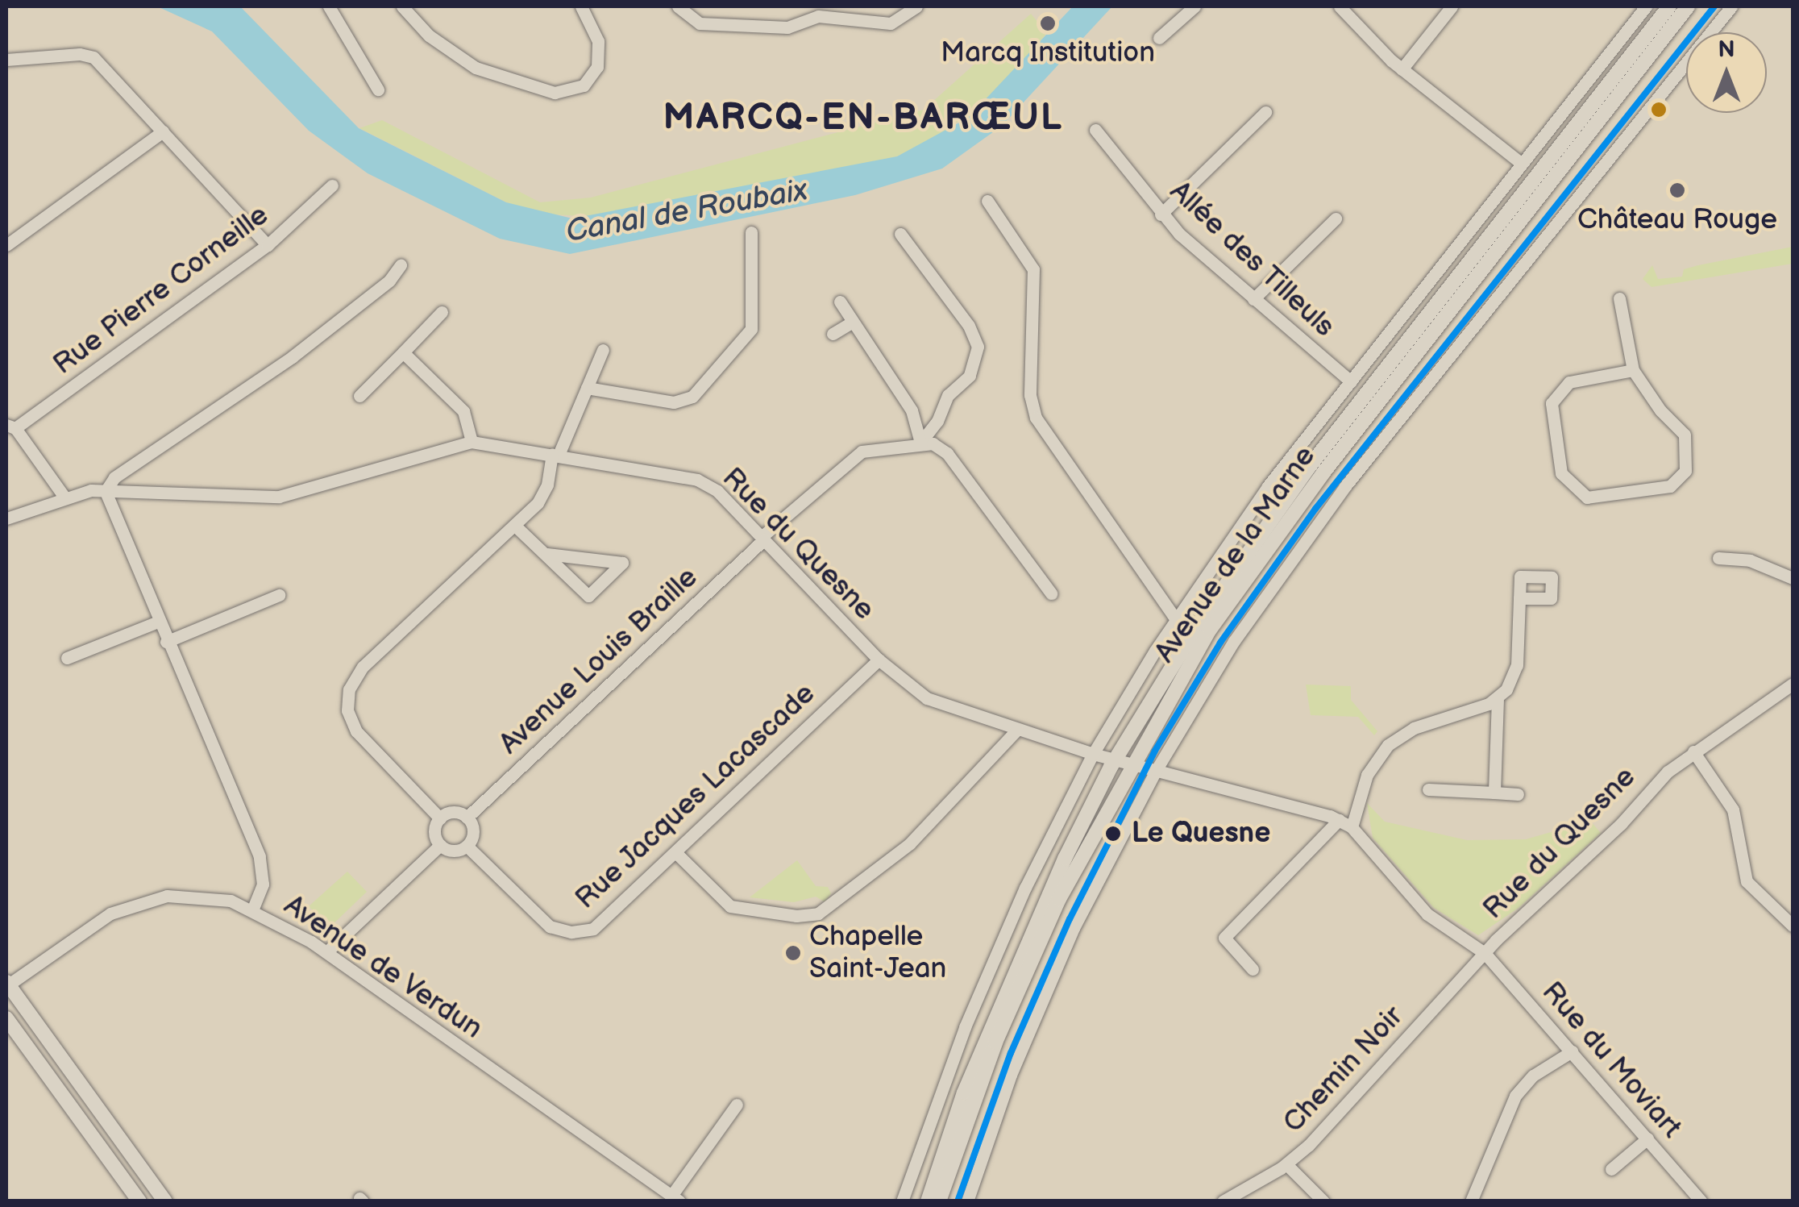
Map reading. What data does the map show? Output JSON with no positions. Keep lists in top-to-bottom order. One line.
{"streets":{"main road":["Avenue de la Marne"],"street":["Allée des Tilleuls","Rue Pierre Corneille","Rue du Quesne","Avenue Louis Braille","Rue Jacques Lacascade","Avenue de Verdun","Rue du Moviart","Chemin Noir"]},"crossings":[["Allée des Tilleuls","Avenue de la Marne"],["Rue du Quesne","Avenue de la Marne"],["Rue du Quesne","Avenue Louis Braille"],["Rue du Quesne","Rue Jacques Lacascade"],["Rue du Quesne","Rue du Moviart"],["Rue du Quesne","Chemin Noir"],["Avenue Louis Braille","Rue Jacques Lacascade"],["Rue du Moviart","Chemin Noir"]],"districts":["MARCQ-EN-BARŒUL"],"water":["Canal de Roubaix"],"places":["Marcq Institution","Château Rouge","Le Quesne","Chapelle Saint-Jean"],"north":"top"}
